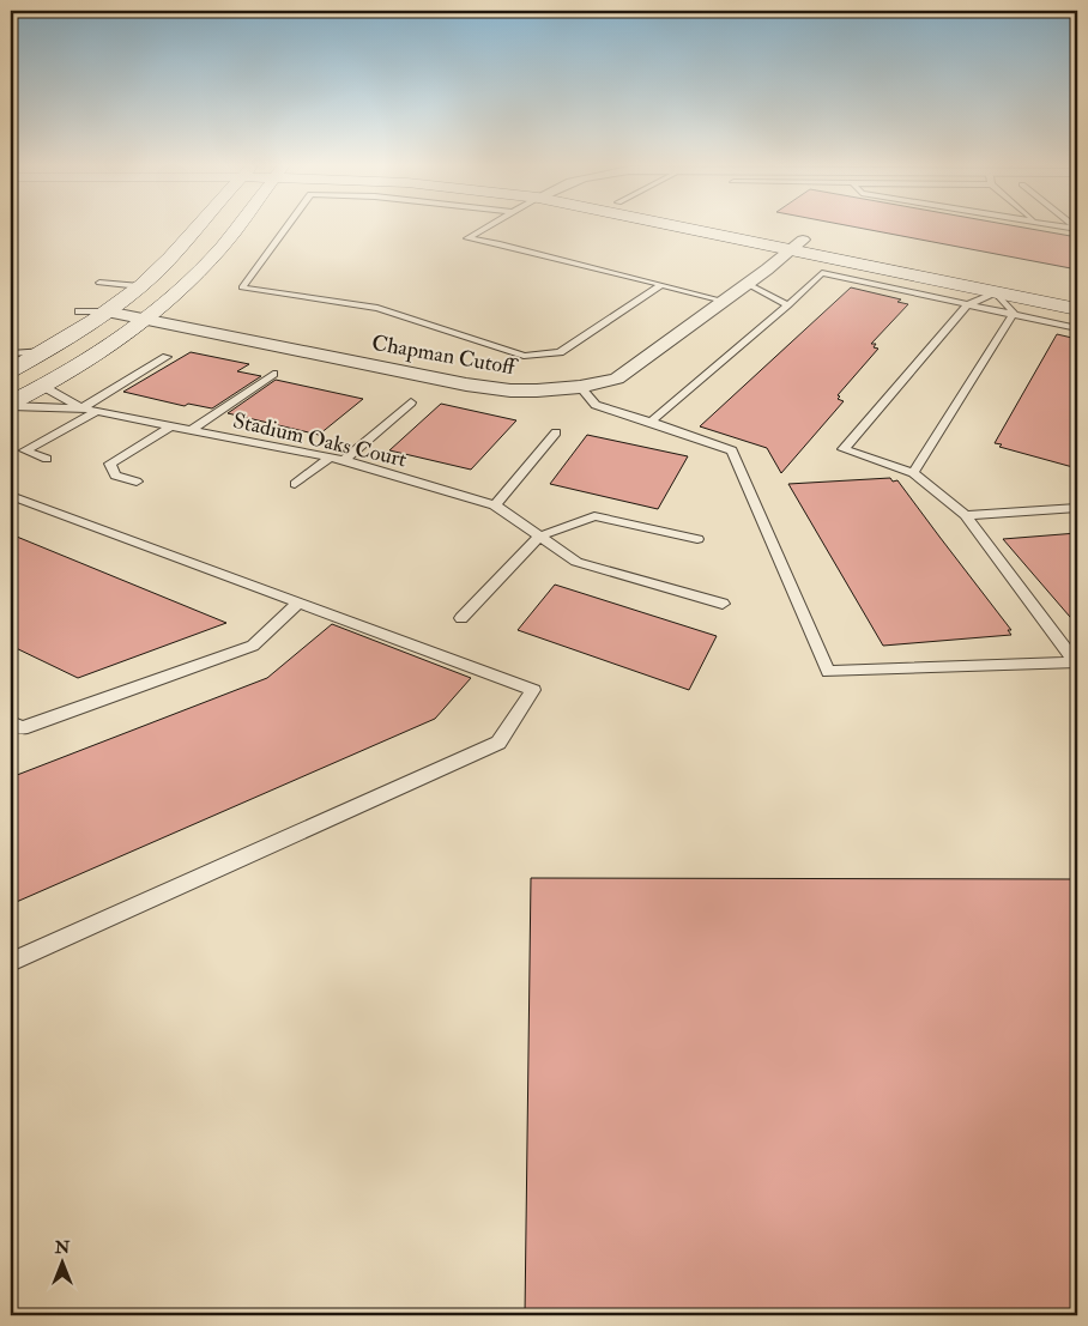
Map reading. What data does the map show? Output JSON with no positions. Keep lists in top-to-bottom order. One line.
{"streets":{"street":["Chapman Cutoff"],"lane":["Stadium Oaks Court"]},"north":"top"}
